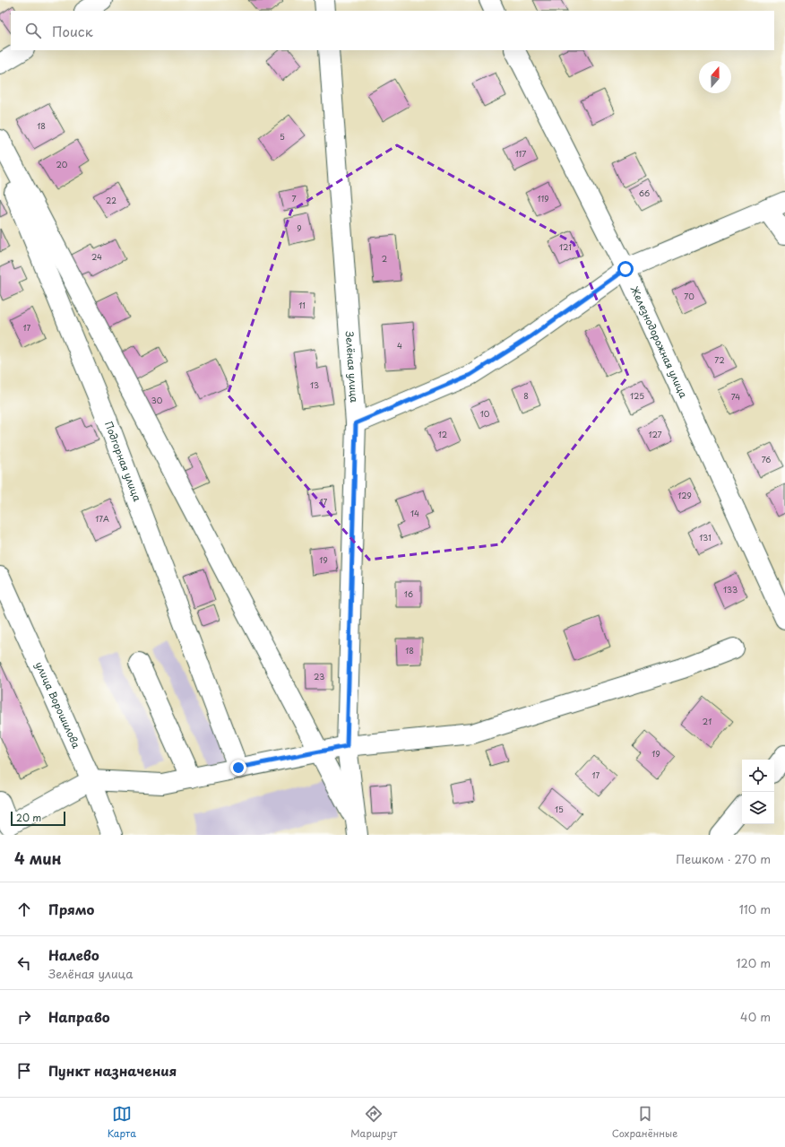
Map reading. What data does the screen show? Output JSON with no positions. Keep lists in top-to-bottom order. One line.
{"streets":{"street":["Железнодорожная улица","Зелёная улица","Подгорная улица","улица Ворошилова"]},"house_numbers":["18","5","117","20","66","7","119","22","9","121","24","2","70","11","17","4","72","13","8","125","74","30","10","12","127","76","129","17","14","17А","131","19","133","16","18","23","21","19","17","15"],"scale_bar":"20 m","north":"top","page":{"search":"Поиск","scale":"20 m","heading":["4 мин","Пешком · 270 m"],"list":[["Прямо","110 m"],["Налево","Зелёная улица","120 m"],["Направо","40 m"],"Пункт назначения"],"nav":["Карта","Маршрут","Сохранённые"]}}
